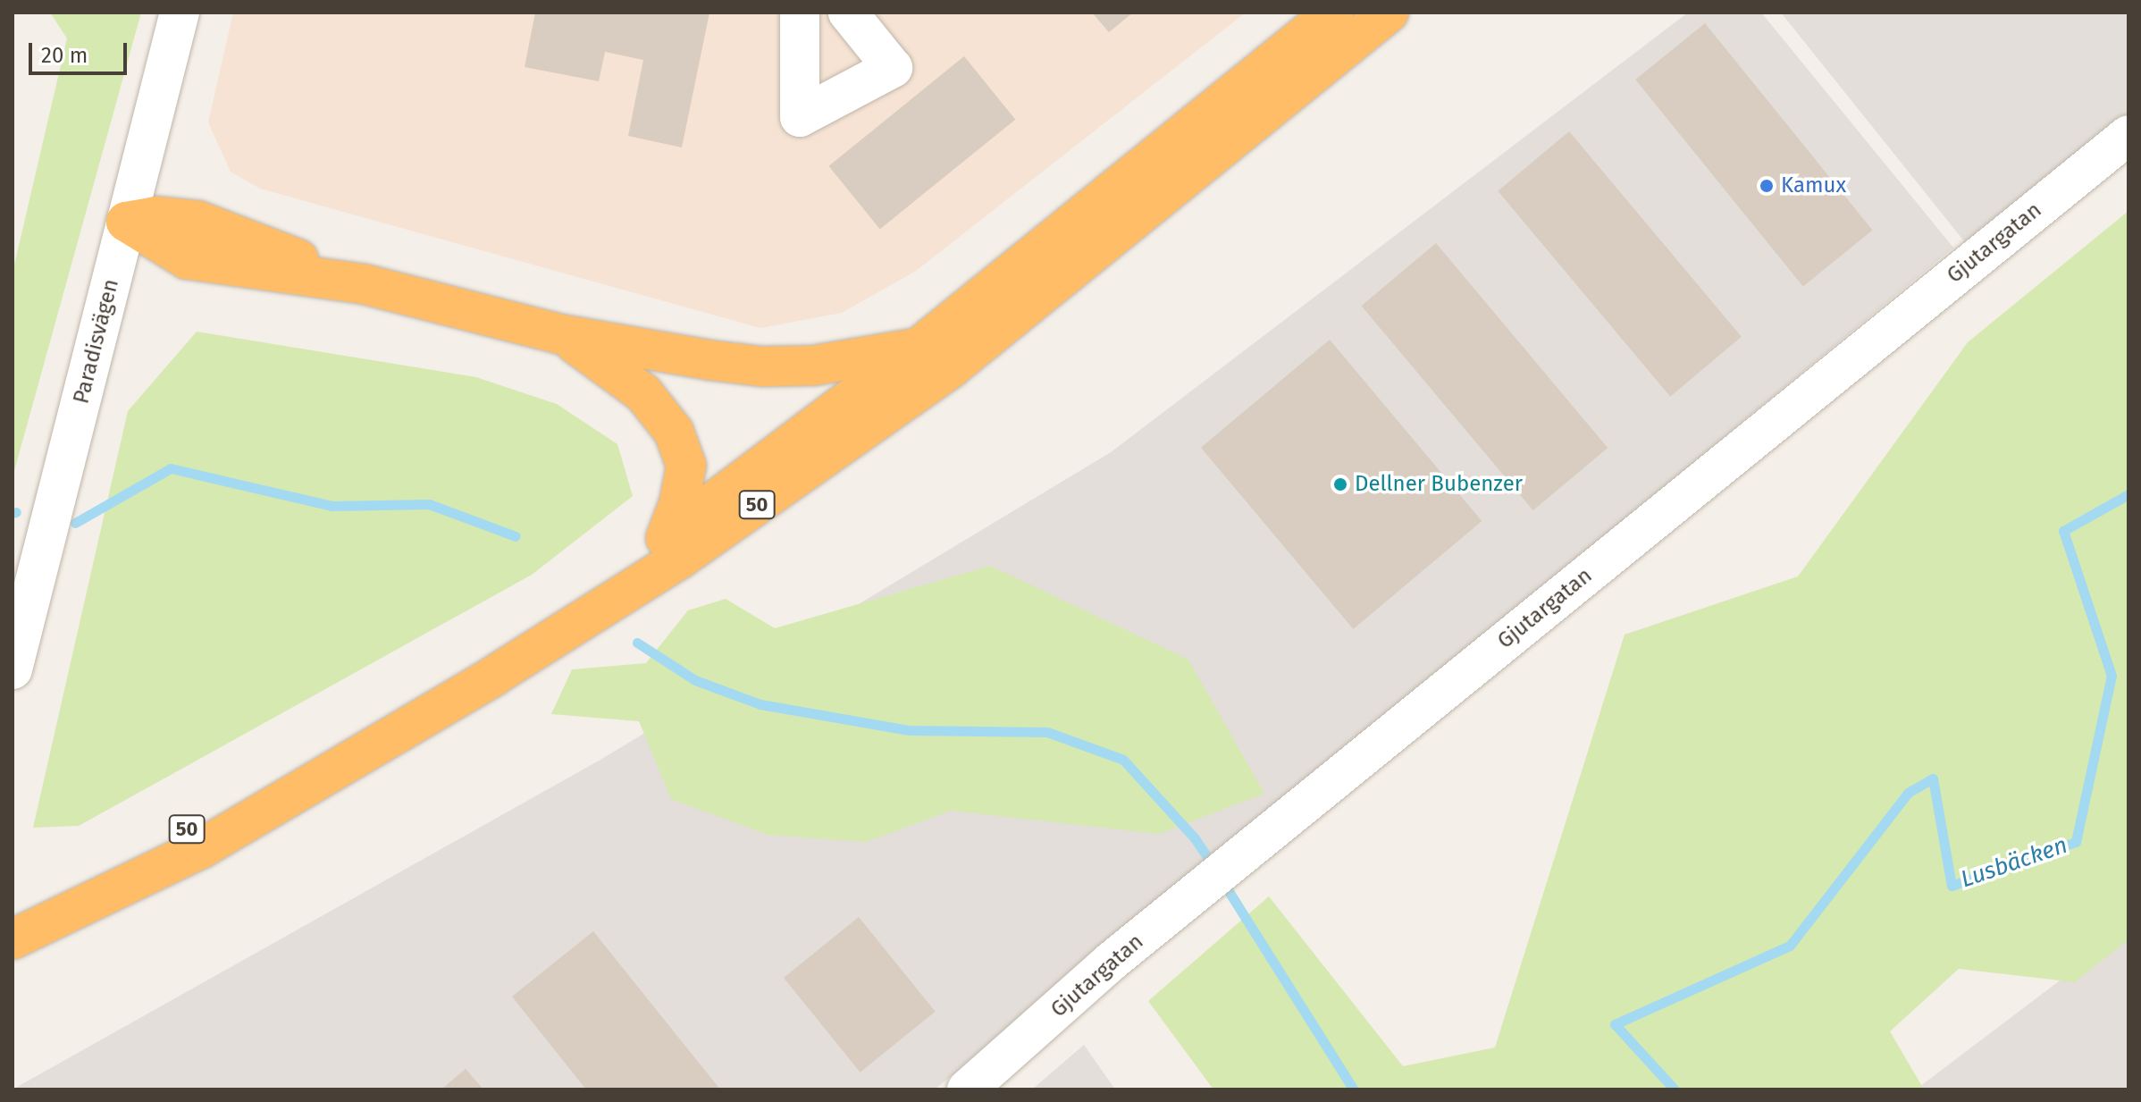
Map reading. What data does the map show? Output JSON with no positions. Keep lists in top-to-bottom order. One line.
{"streets":{"highway":["50"],"street":["Gjutargatan","Paradisvägen"]},"water":["Lusbäcken"],"places":["Kamux","Dellner Bubenzer"],"scale_bar":"20 m"}
